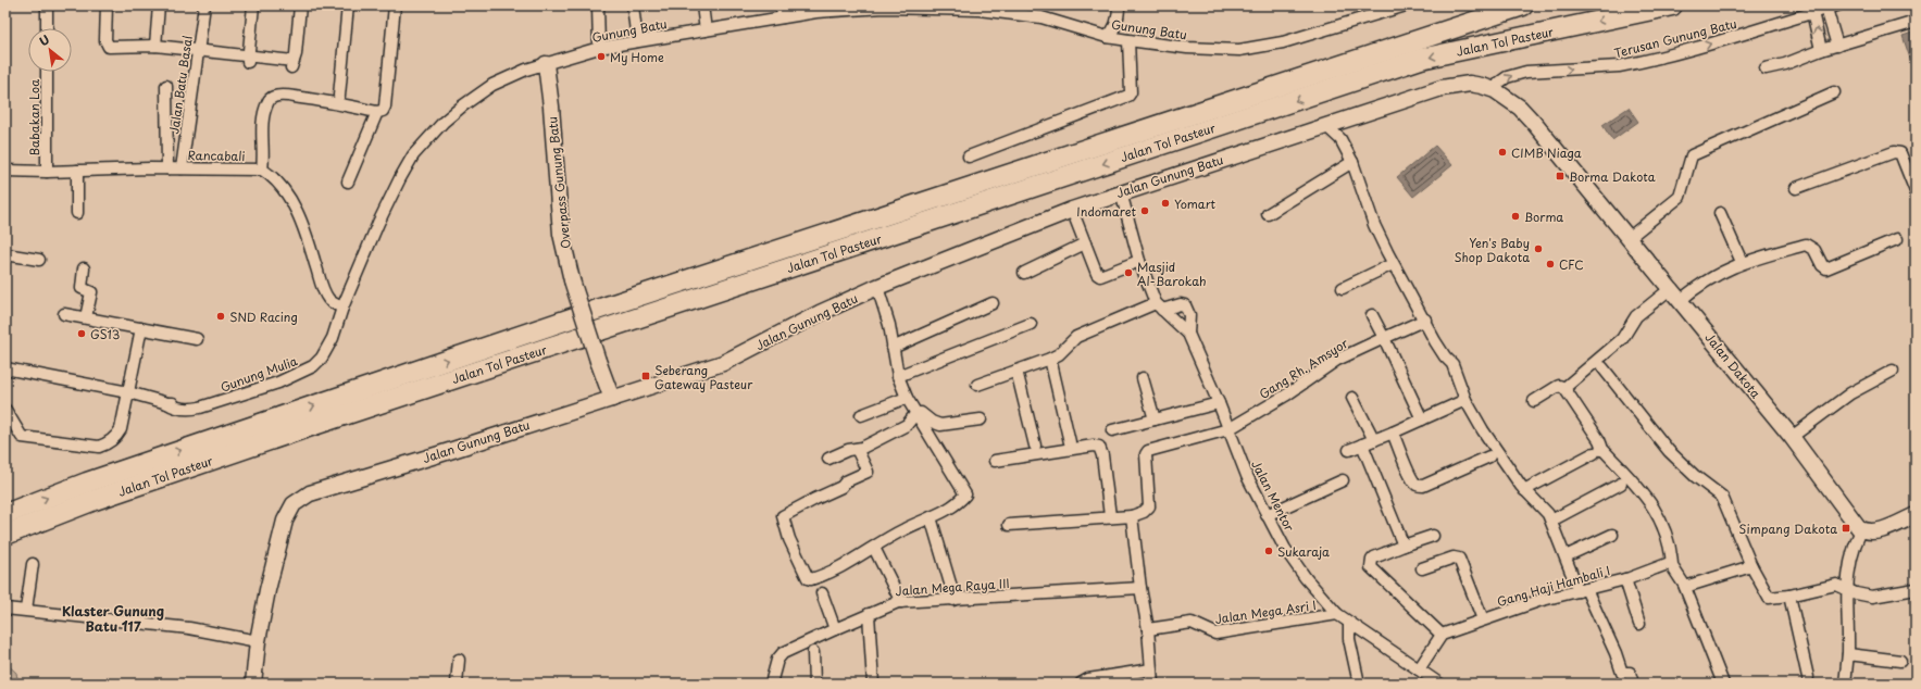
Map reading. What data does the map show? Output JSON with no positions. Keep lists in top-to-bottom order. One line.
{"streets":{"highway":["Jalan Tol Pasteur"],"main road":["Jalan Gunung Batu","Overpass Gunung Batu","Jalan Dakota"],"street":["Gunung Batu","Terusan Gunung Batu","Jalan Batu Basal","Babakan Loa","Rancabali","Gang Rh. Amsyor","Gunung Mulia","Jalan Mentor","Gang Haji Hambali I","Jalan Mega Raya III","Jalan Mega Asri I"]},"crossings":[["Gunung Batu","Overpass Gunung Batu"],["Gunung Batu","Gunung Mulia"],["Terusan Gunung Batu","Jalan Gunung Batu"],["Terusan Gunung Batu","Jalan Dakota"],["Jalan Batu Basal","Rancabali"],["Babakan Loa","Rancabali"],["Jalan Gunung Batu","Overpass Gunung Batu"],["Jalan Gunung Batu","Jalan Dakota"],["Jalan Gunung Batu","Jalan Mentor"],["Gang Rh. Amsyor","Jalan Mentor"],["Jalan Mentor","Jalan Mega Asri I"]],"one_way":["Terusan Gunung Batu"],"districts":["Klaster Gunung Batu 117"],"places":{"other":["My Home","CIMB Niaga","Yomart","Indomaret","Borma","Yen's Baby Shop Dakota","CFC","Masjid Al-Barokah","SND Racing","GS13","Sukaraja"],"transit":["Borma Dakota","Seberang Gateway Pasteur","Simpang Dakota"]},"north":"top left"}
